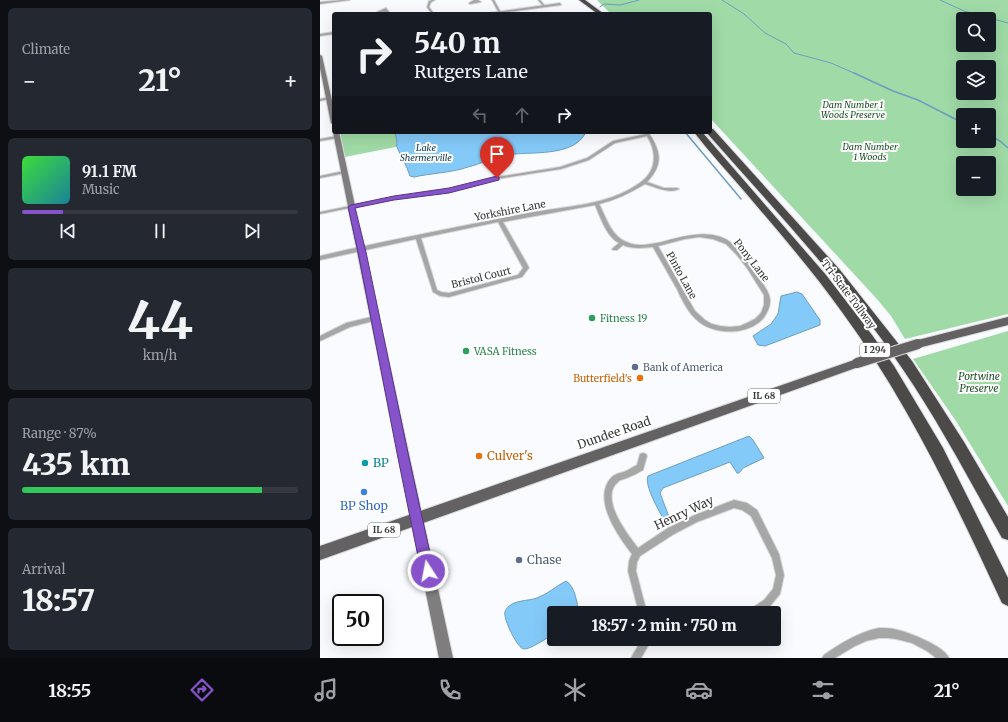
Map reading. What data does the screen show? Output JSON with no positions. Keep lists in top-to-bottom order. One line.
{"streets":{"highway":["Tri-State Tollway","I 294"],"main road":["IL 68","Dundee Road"],"street":["Yorkshire Lane","Pony Lane","Pinto Lane","Bristol Court","Henry Way"]},"crossings":[["Yorkshire Lane","Bristol Court"],["Pony Lane","Pinto Lane"]],"water":["Lake Shermerville"],"parks":["Dam Number 1 Woods Preserve","Dam Number 1 Woods","Portwine Preserve"],"places":["Fitness 19","VASA Fitness","Bank of America","Butterfield's","Culver's","BP","BP Shop","Chase"],"page":{"tile":["Climate",["44","km/h"],["Range · 87%","435 km"],["Arrival","18:57"]],"map_buttons":["+","−"],"turn":["540 m","Rutgers Lane"],"heat":["−","21°","+"],"song":["91.1 FM","Music"],"limit":"50","trip":"18:57 · 2 min · 750 m","tabs":["18:55","21°"]}}
